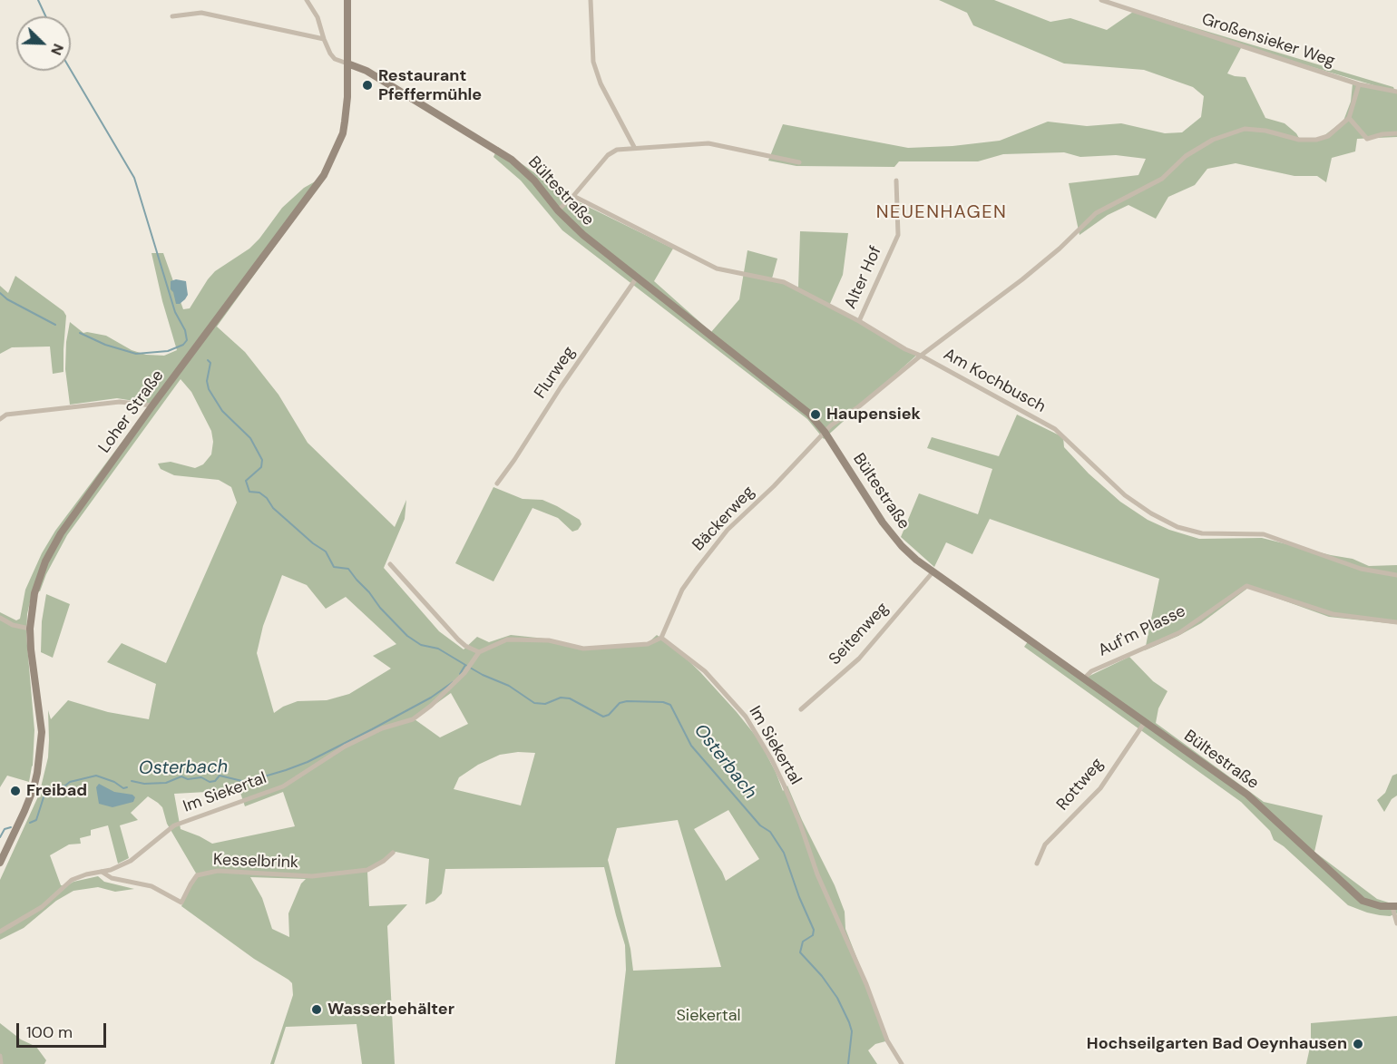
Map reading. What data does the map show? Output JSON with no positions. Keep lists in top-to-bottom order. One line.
{"streets":{"street":["Großensieker Weg","Bültestraße","Alter Hof","Flurweg","Am Kochbusch","Loher Straße","Bäckerweg","Auf'm Plasse","Seitenweg","Im Siekertal","Rottweg","Kesselbrink"]},"crossings":[["Bültestraße","Flurweg"],["Bültestraße","Loher Straße"],["Bültestraße","Bäckerweg"],["Bültestraße","Auf'm Plasse"],["Bültestraße","Seitenweg"],["Bültestraße","Rottweg"],["Alter Hof","Am Kochbusch"],["Bäckerweg","Im Siekertal"],["Im Siekertal","Kesselbrink"]],"districts":["NEUENHAGEN"],"water":["Osterbach"],"parks":["Siekertal"],"places":["Restaurant Pfeffermühle","Haupensiek","Freibad","Wasserbehälter","Hochseilgarten Bad Oeynhausen"],"scale_bar":"100 m","north":"bottom right"}
